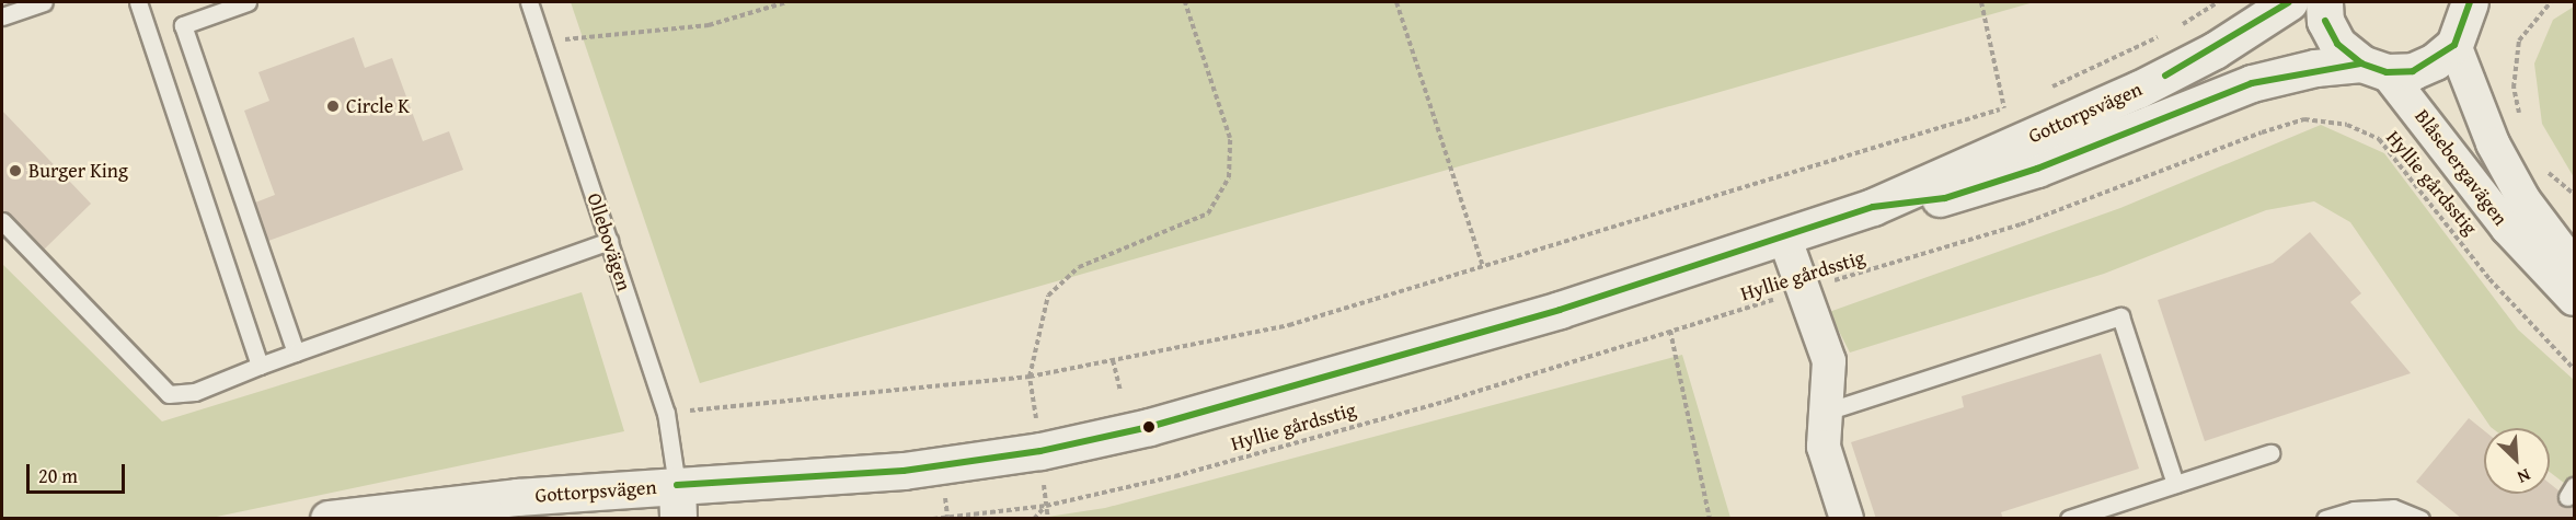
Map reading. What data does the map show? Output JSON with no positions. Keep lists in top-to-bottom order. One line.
{"streets":{"street":["Gottorpsvägen","Blåsebergavägen"],"lane":["Ollebovägen"],"path":["Hyllie gårdsstig"]},"crossings":[["Gottorpsvägen","Blåsebergavägen"],["Gottorpsvägen","Ollebovägen"]],"places":["Circle K","Burger King"],"scale_bar":"20 m","north":"bottom right"}
